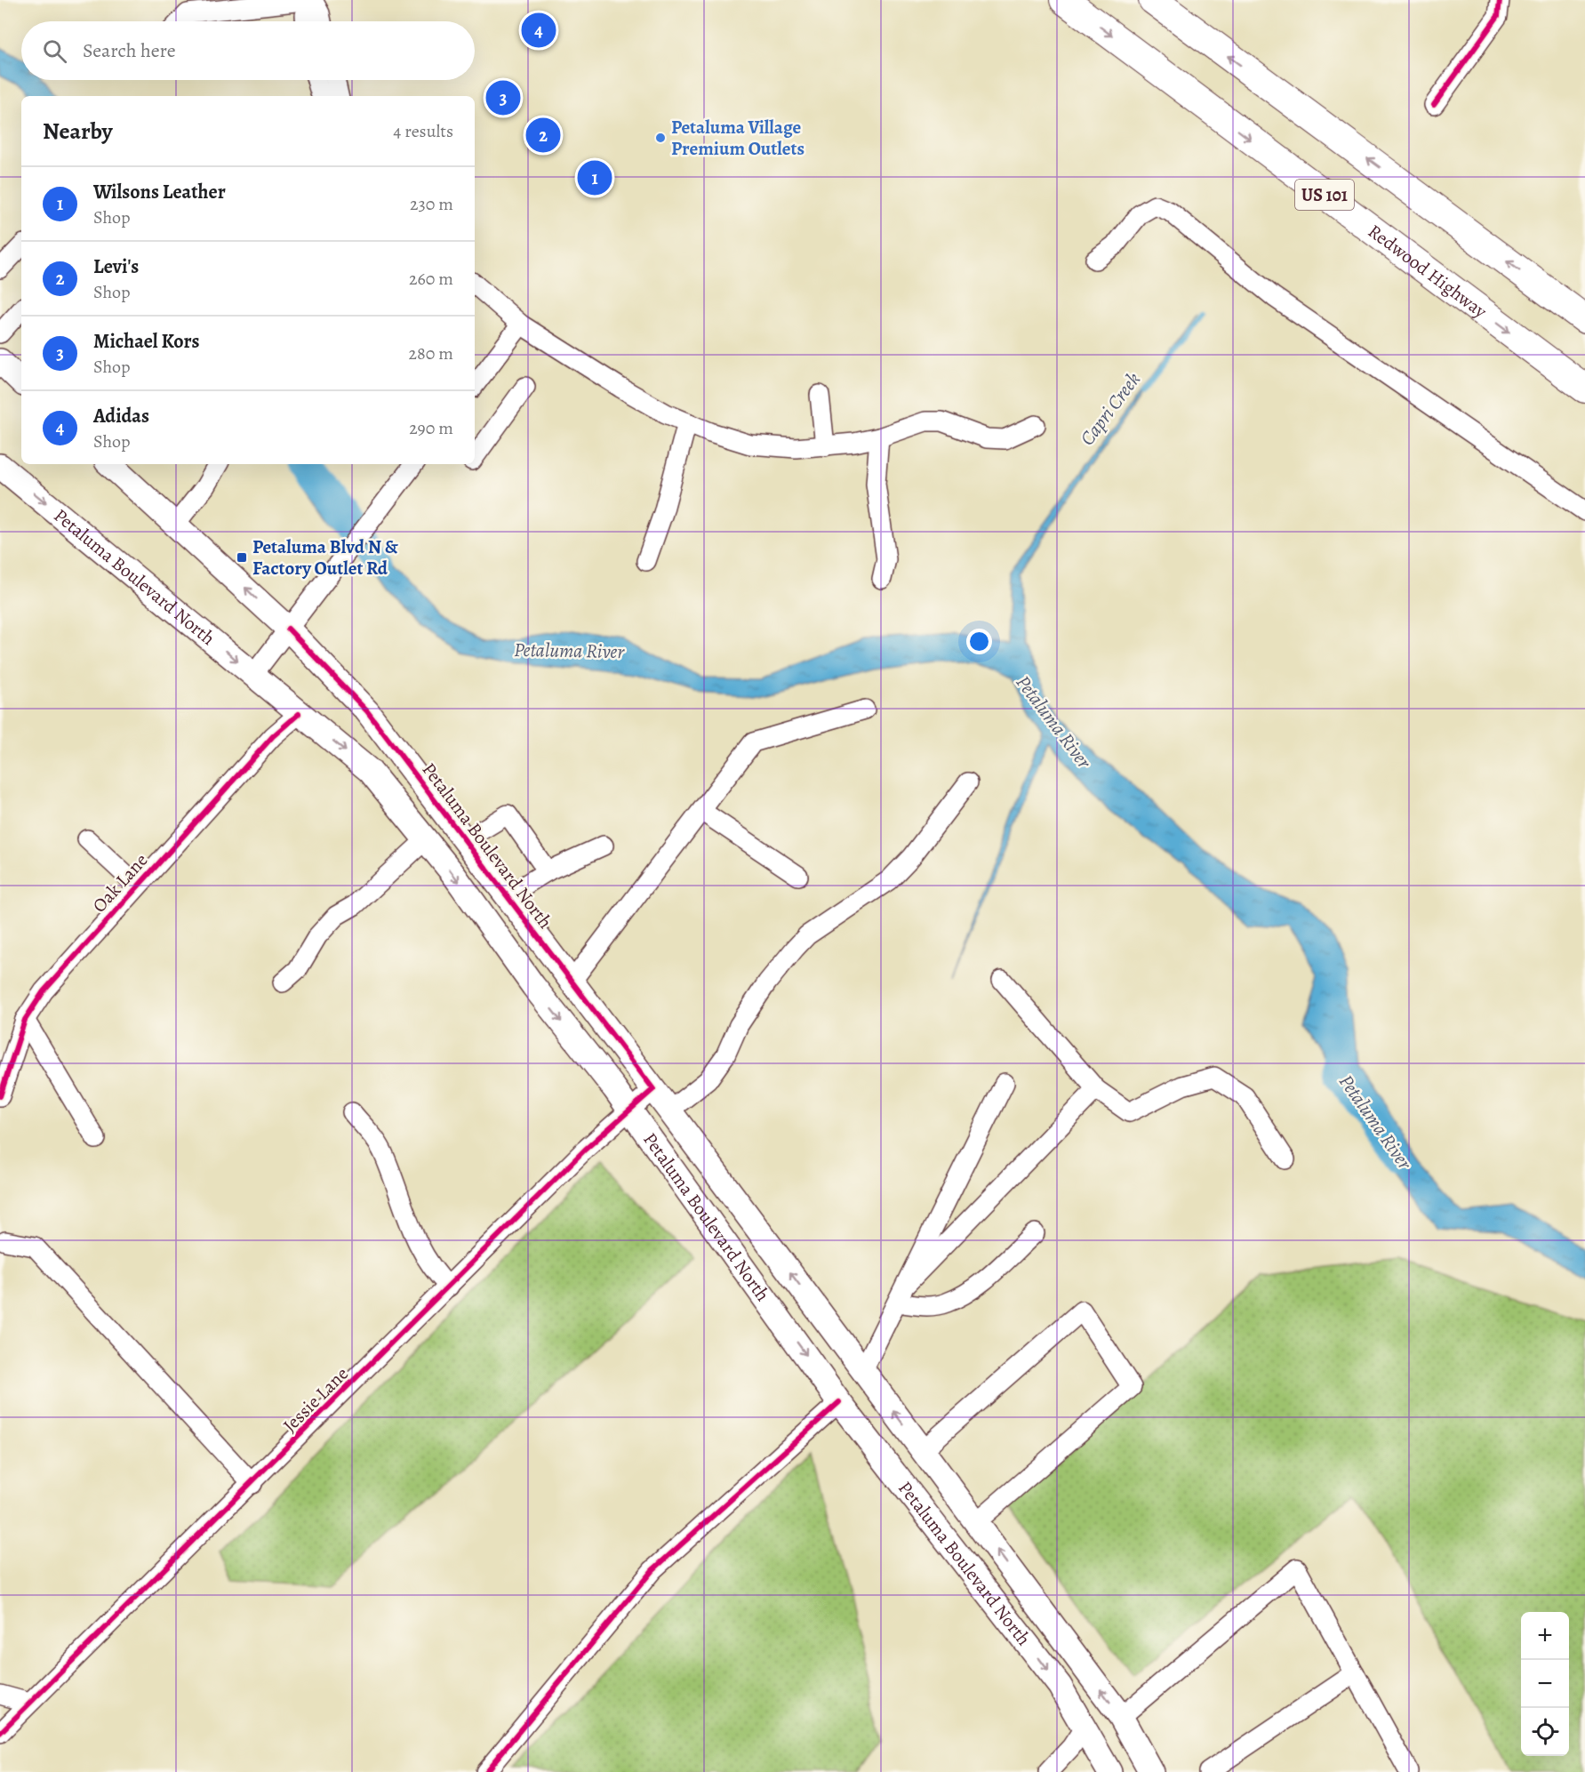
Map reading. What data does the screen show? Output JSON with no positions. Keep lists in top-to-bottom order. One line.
{"streets":{"highway":["US 101","Redwood Highway"],"main road":["Petaluma Boulevard North"],"street":["Oak Lane","Jessie Lane"]},"crossings":[["Petaluma Boulevard North","Oak Lane"],["Petaluma Boulevard North","Jessie Lane"]],"water":["Capri Creek","Petaluma River"],"places":{"other":["Petaluma Village Premium Outlets"],"transit":["Petaluma Blvd N & Factory Outlet Rd"]},"page":{"pins":["4","3","2","1"],"search":"Search here","heading":["Nearby","4 results"],"list":[{"mark":"1","name":"Wilsons Leather","note":"Shop","value":"230 m"},{"mark":"2","name":"Levi's","note":"Shop","value":"260 m"},{"mark":"3","name":"Michael Kors","note":"Shop","value":"280 m"},{"mark":"4","name":"Adidas","note":"Shop","value":"290 m"}],"map_buttons":["+","−"]}}
